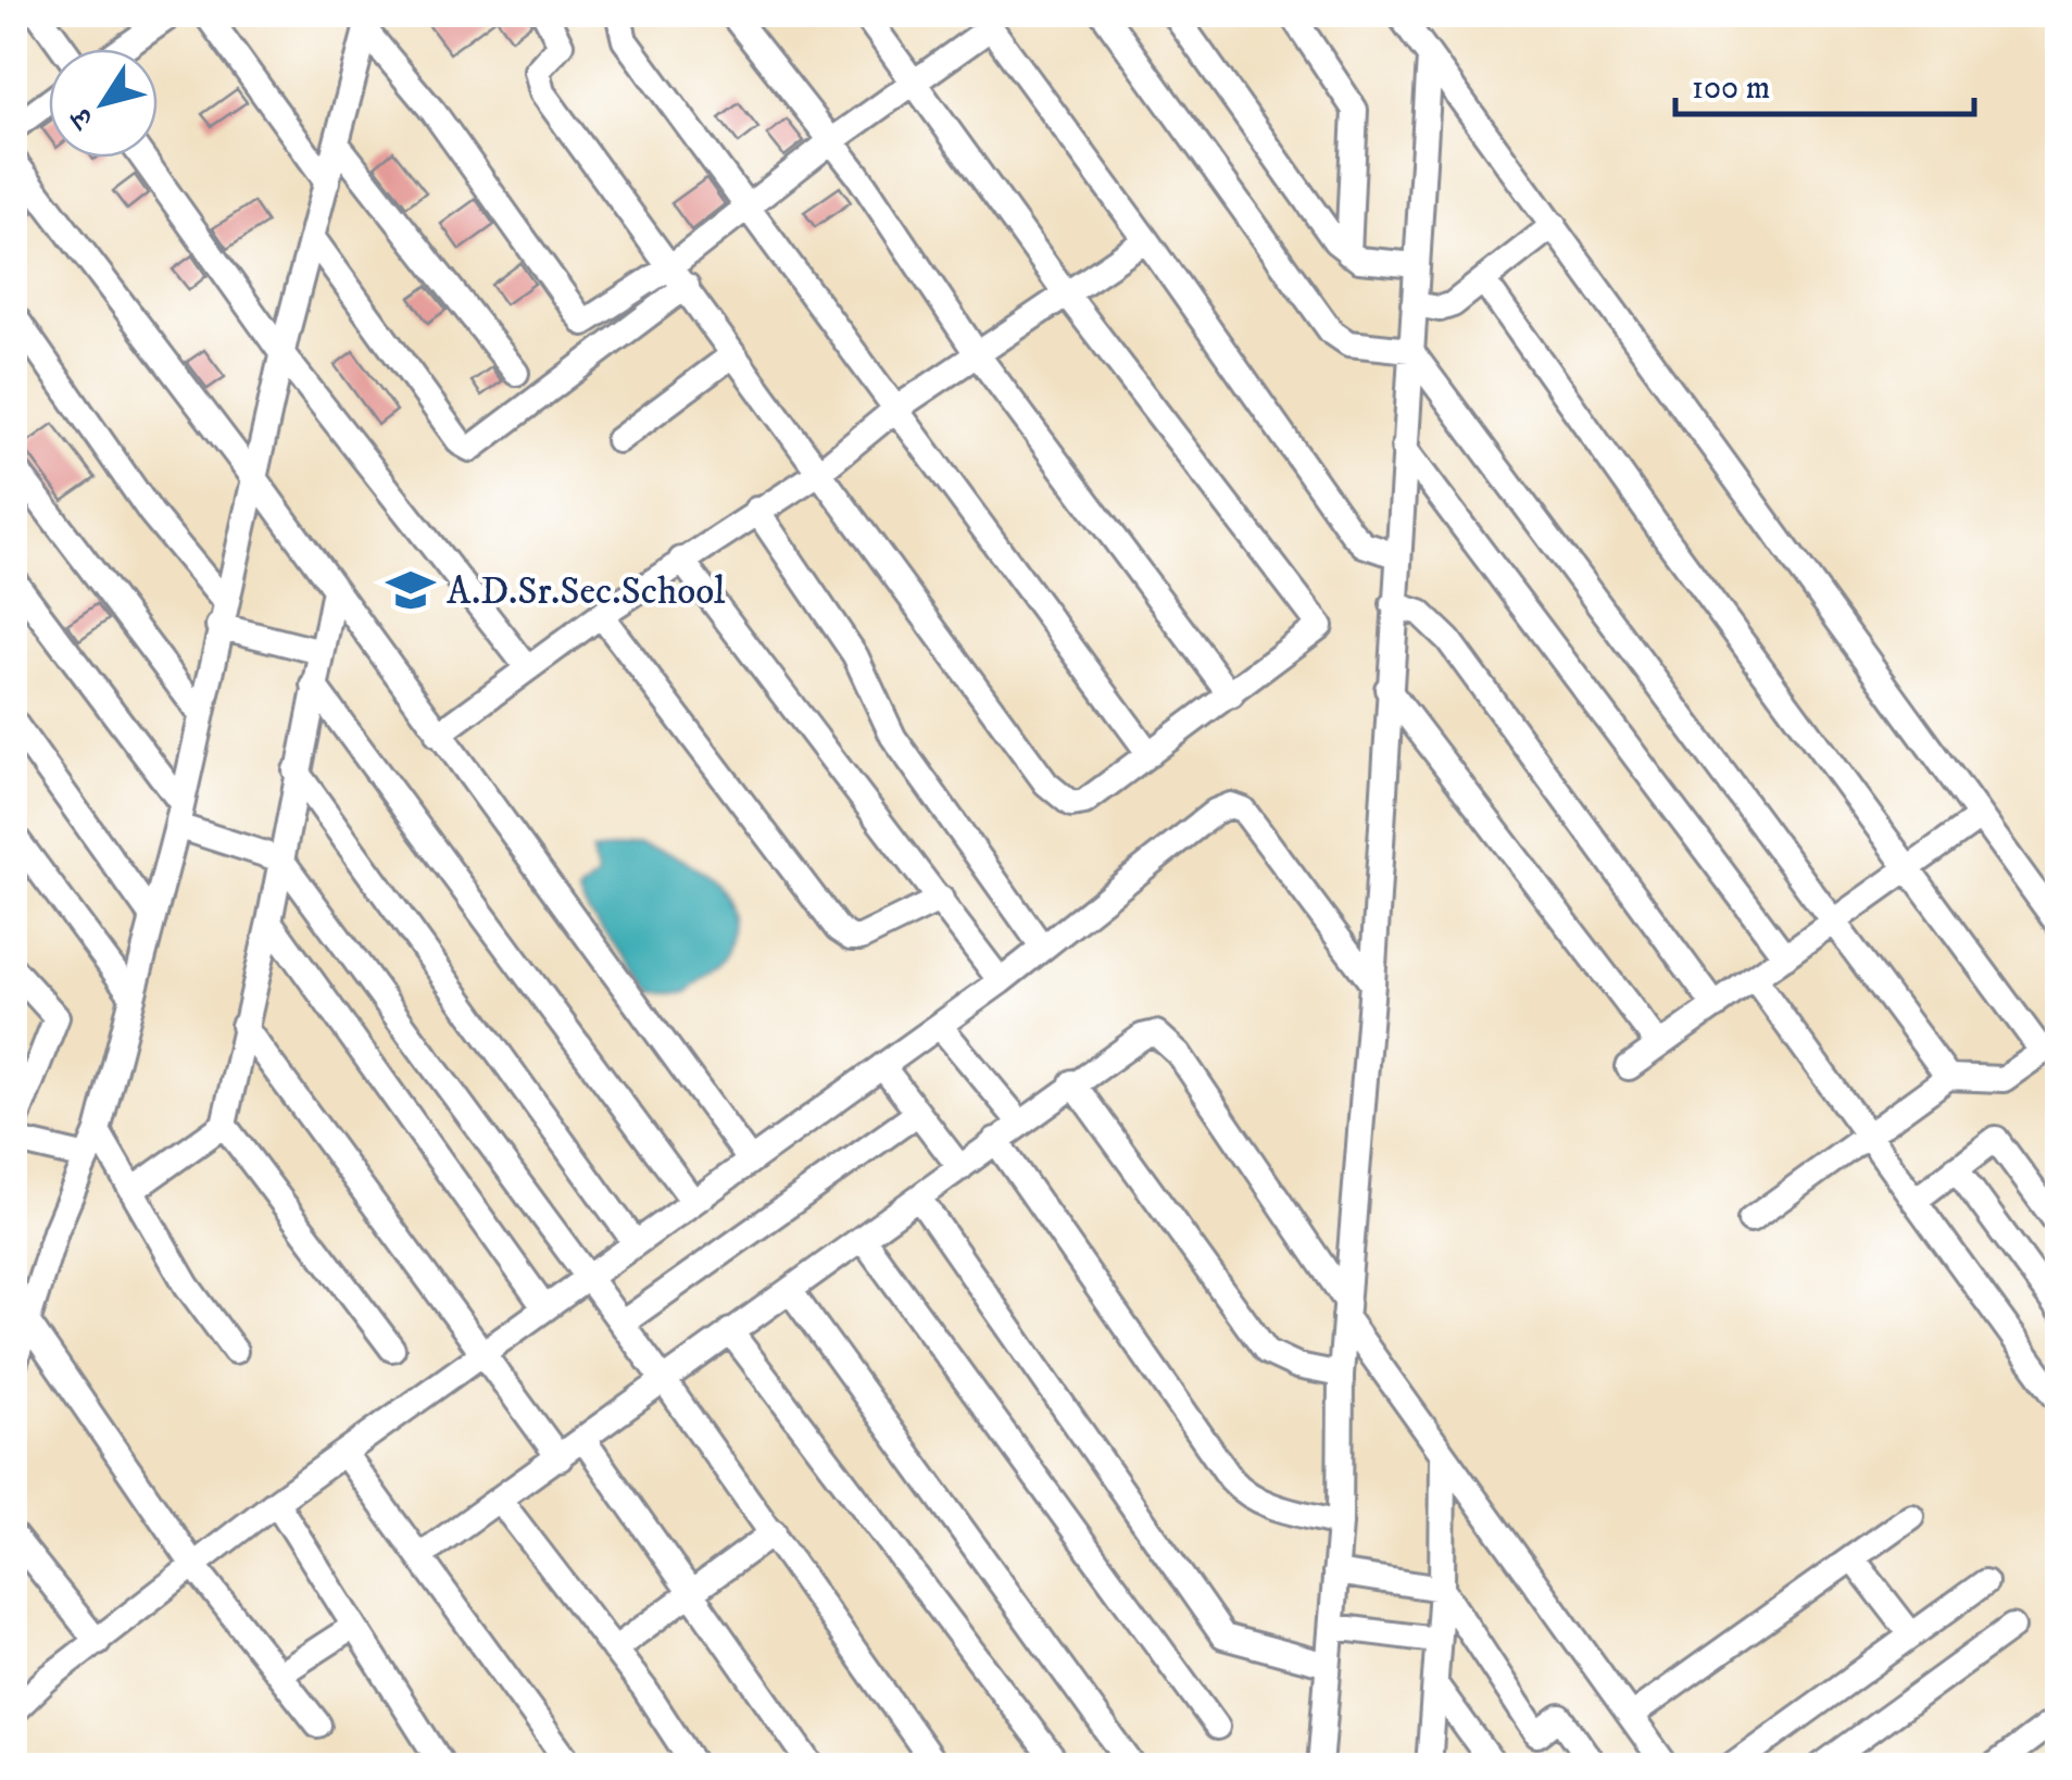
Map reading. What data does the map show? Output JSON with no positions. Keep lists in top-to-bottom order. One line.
{"places":{"school or university":["A.D.Sr.Sec.School"]},"scale_bar":"100 m","north":"bottom left"}
